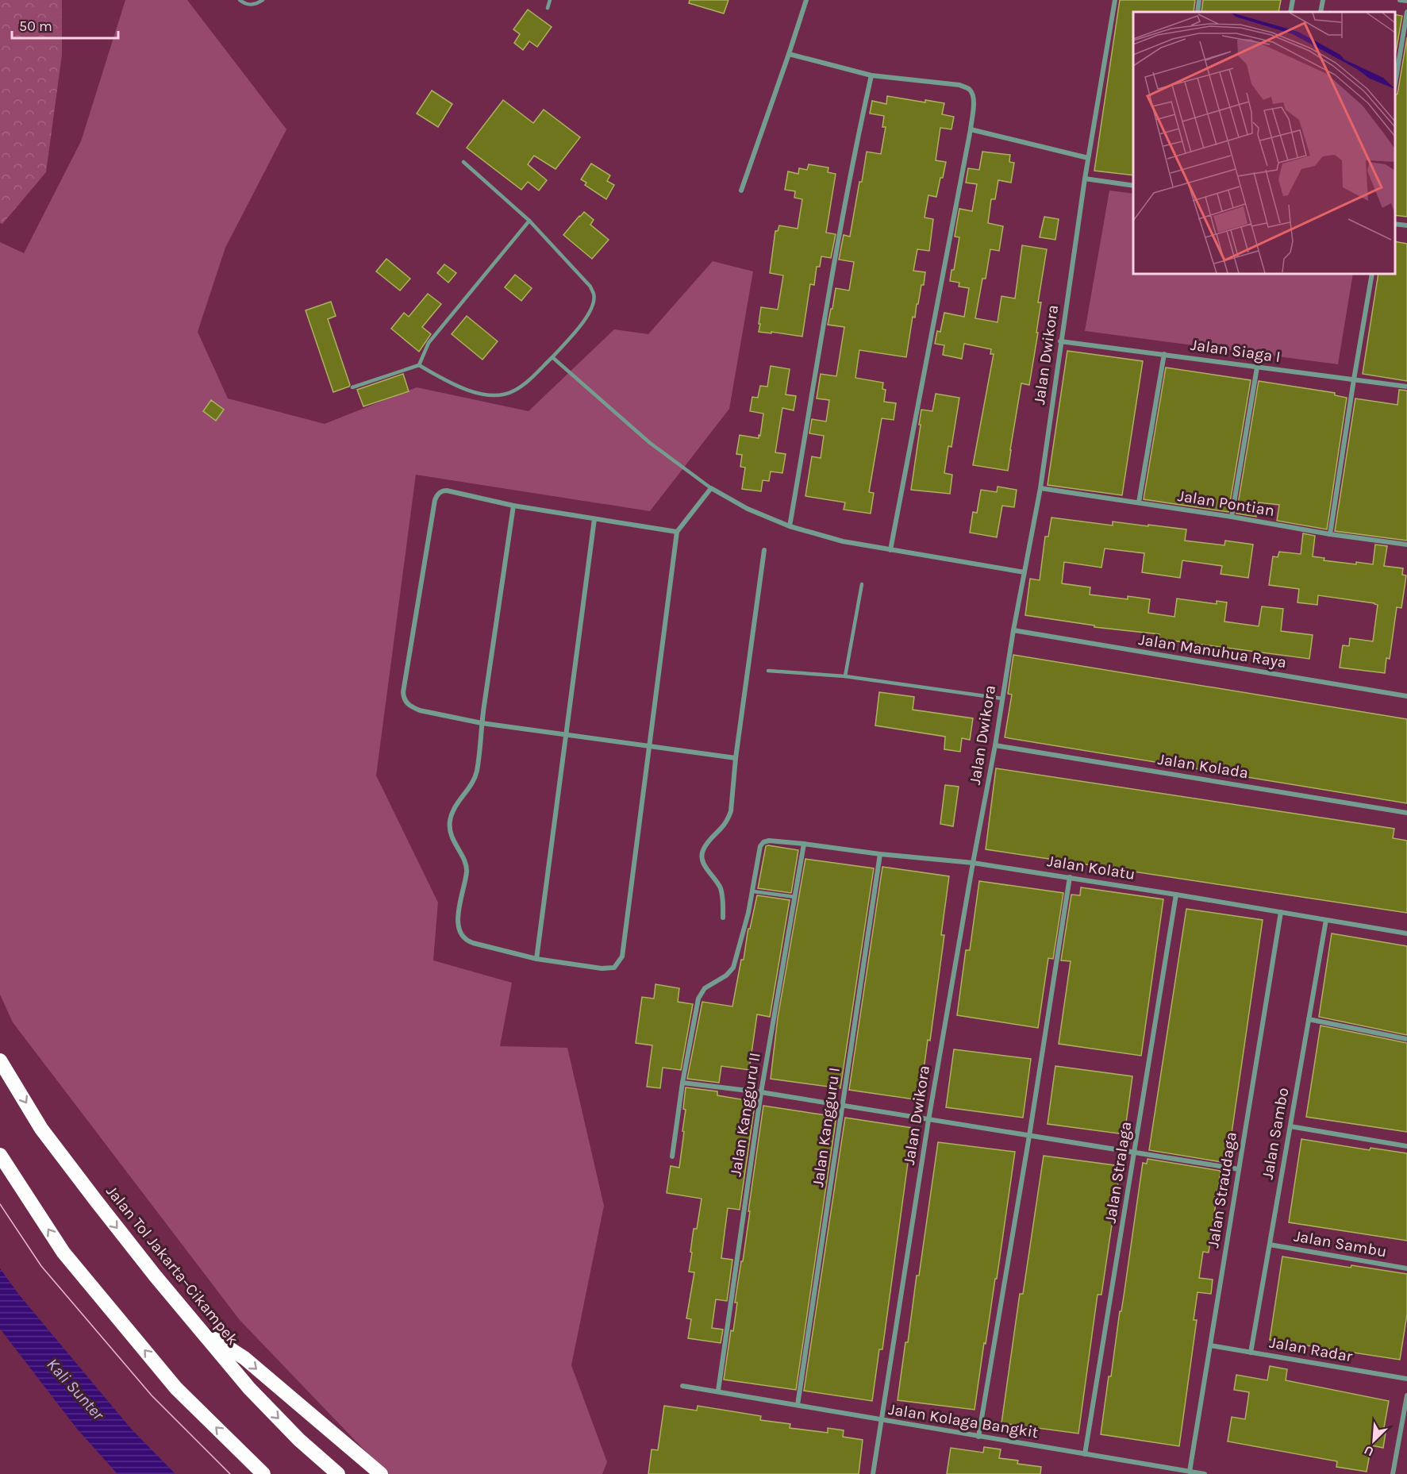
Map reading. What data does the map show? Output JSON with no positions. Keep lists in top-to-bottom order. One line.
{"streets":{"highway":["Jalan Tol Jakarta–Cikampek"],"street":["Jalan Siaga I","Jalan Dwikora","Jalan Pontian","Jalan Manuhua Raya","Jalan Kolada","Jalan Kolatu","Jalan Kangguru II","Jalan Kangguru I","Jalan Sambo","Jalan Stralaga","Jalan Straudaga","Jalan Sambu","Jalan Radar","Jalan Kolaga Bangkit"]},"crossings":[["Jalan Siaga I","Jalan Dwikora"],["Jalan Dwikora","Jalan Pontian"],["Jalan Dwikora","Jalan Manuhua Raya"],["Jalan Dwikora","Jalan Kolada"],["Jalan Dwikora","Jalan Kolatu"],["Jalan Dwikora","Jalan Kolaga Bangkit"],["Jalan Kolatu","Jalan Kangguru II"],["Jalan Kolatu","Jalan Kangguru I"],["Jalan Kolatu","Jalan Sambo"],["Jalan Kolatu","Jalan Stralaga"],["Jalan Kolatu","Jalan Straudaga"],["Jalan Kangguru II","Jalan Kolaga Bangkit"],["Jalan Kangguru I","Jalan Kolaga Bangkit"],["Jalan Sambo","Jalan Sambu"],["Jalan Sambo","Jalan Radar"],["Jalan Stralaga","Jalan Kolaga Bangkit"],["Jalan Straudaga","Jalan Radar"],["Jalan Straudaga","Jalan Kolaga Bangkit"]],"water":["Kali Sunter"],"scale_bar":"50 m","north":"bottom left"}
